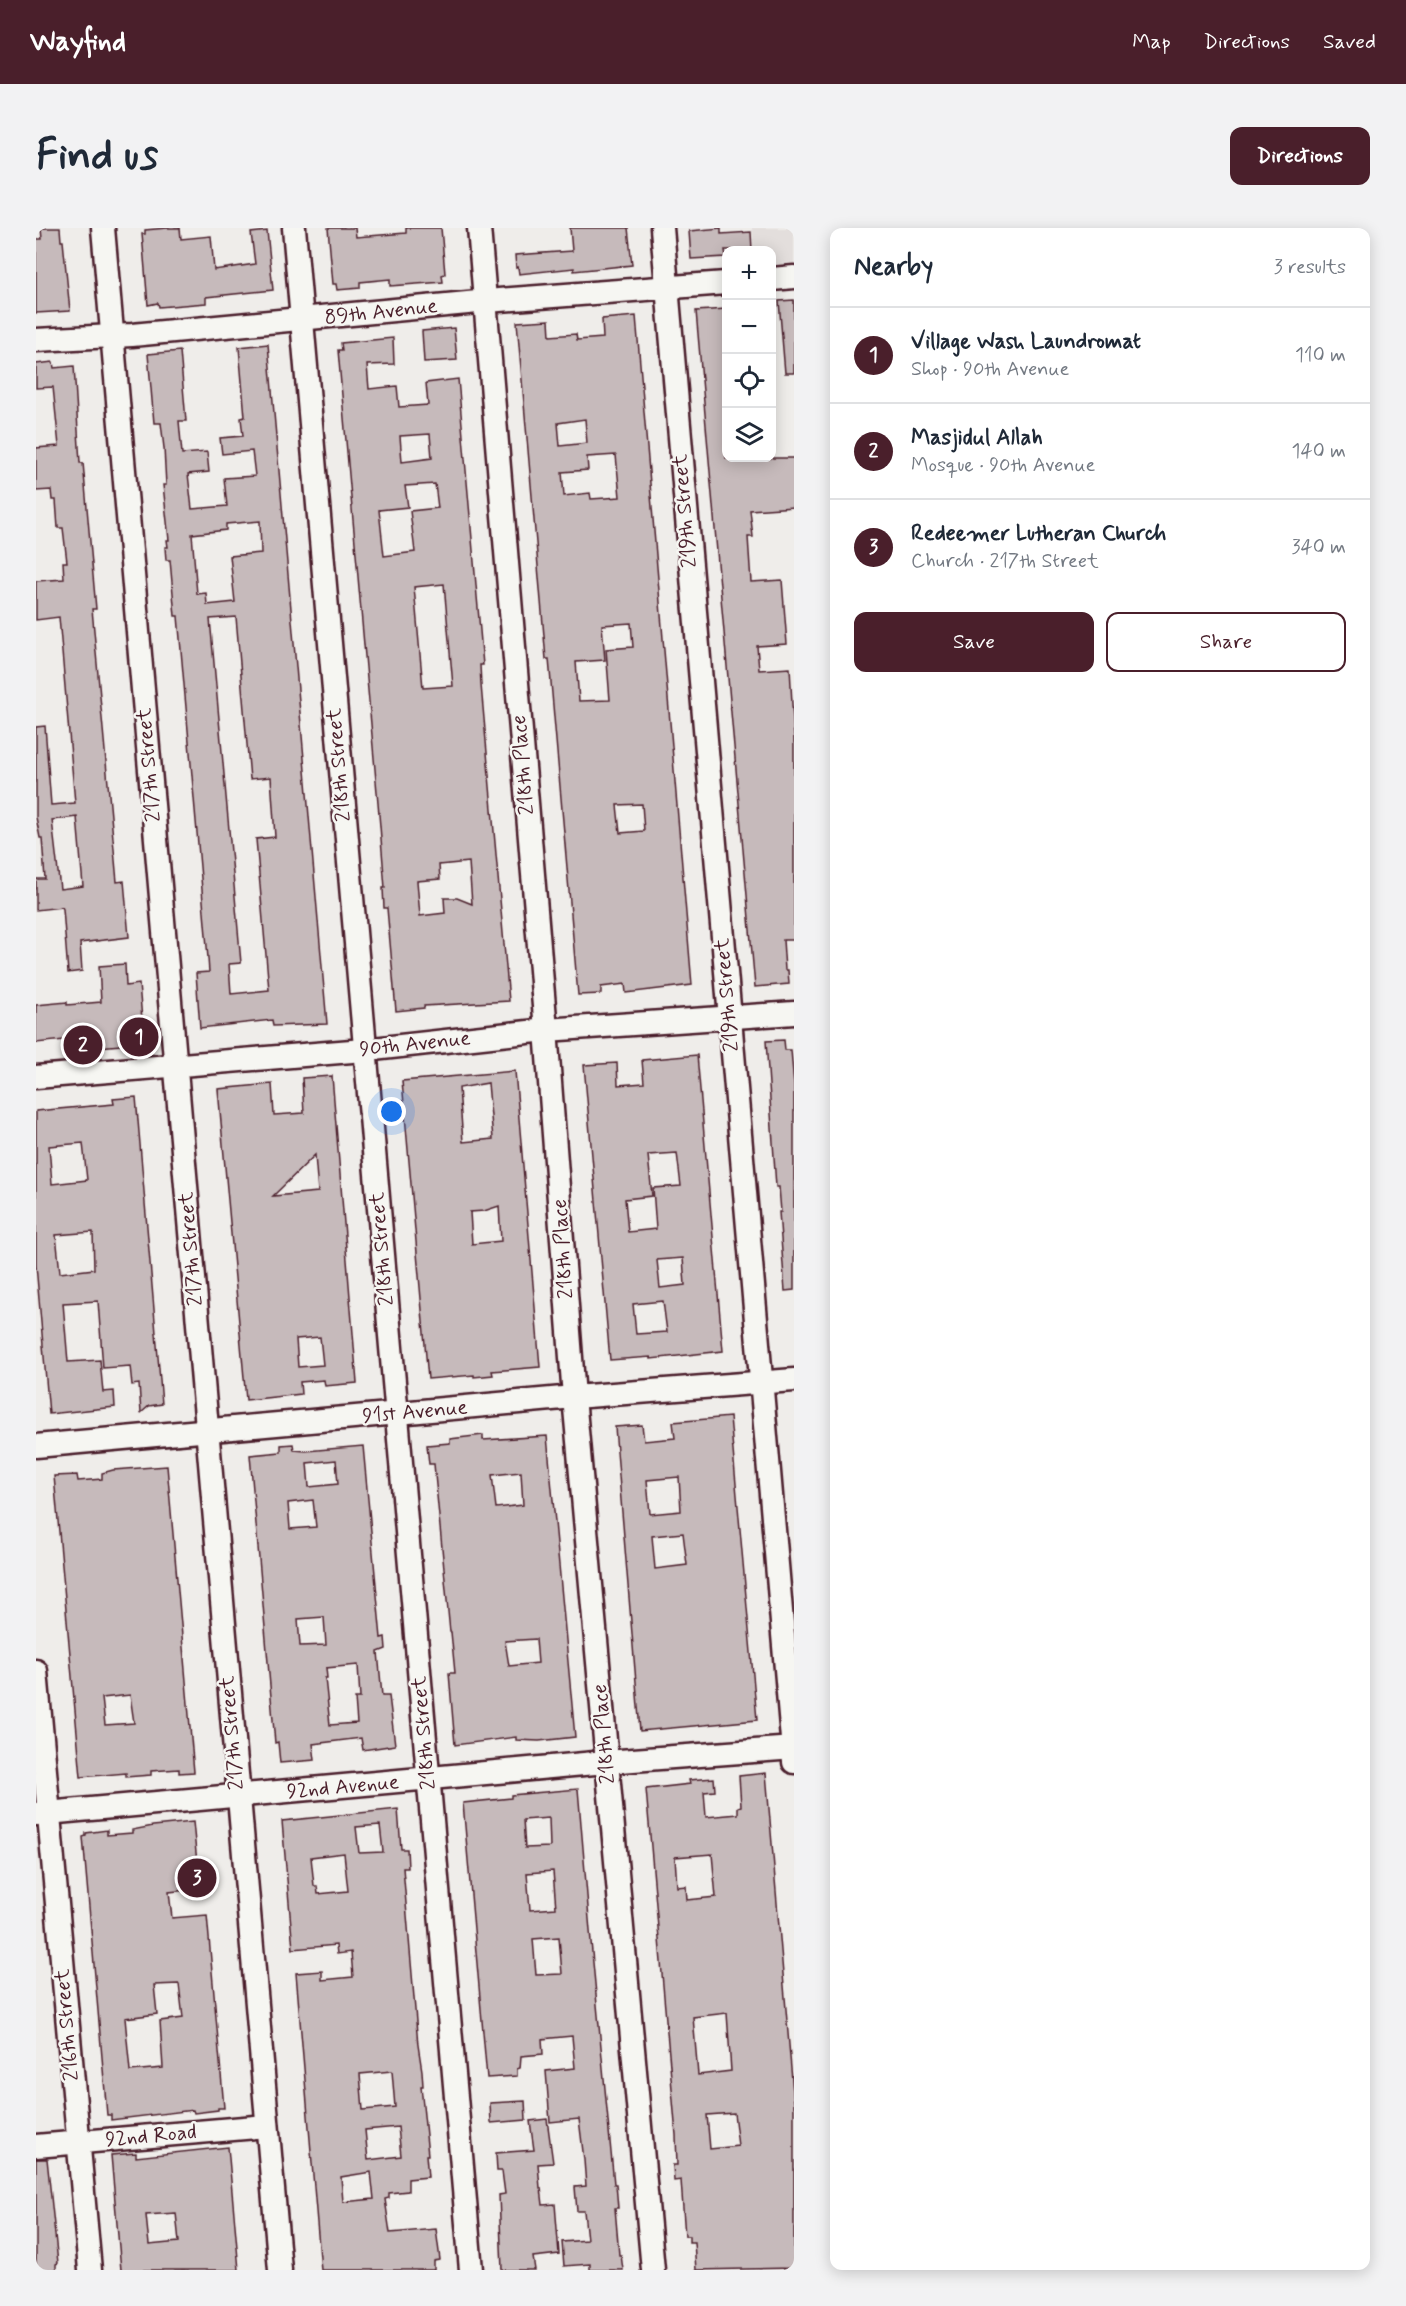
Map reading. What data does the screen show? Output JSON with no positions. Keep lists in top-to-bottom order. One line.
{"streets":{"street":["89th Avenue","219th Street","217th Street","218th Street","218th Place","90th Avenue","91st Avenue","92nd Avenue","216th Street","92nd Road"]},"crossings":[["89th Avenue","219th Street"],["89th Avenue","217th Street"],["89th Avenue","218th Street"],["89th Avenue","218th Place"],["219th Street","90th Avenue"],["219th Street","91st Avenue"],["219th Street","92nd Avenue"],["217th Street","90th Avenue"],["217th Street","91st Avenue"],["217th Street","92nd Avenue"],["217th Street","92nd Road"],["218th Street","90th Avenue"],["218th Street","91st Avenue"],["218th Street","92nd Avenue"],["218th Place","90th Avenue"],["218th Place","91st Avenue"],["218th Place","92nd Avenue"],["92nd Avenue","216th Street"],["216th Street","92nd Road"]],"page":{"header":"Wayfind","nav":["Map","Directions","Saved"],"buttons":["Directions",["Save","Share"]],"title":"Find us","heading":["Nearby","3 results"],"map_buttons":["+","−"],"list":[{"mark":"1","name":"Village Wash Laundromat","note":"Shop · 90th Avenue","value":"110 m"},{"mark":"2","name":"Masjidul Allah","note":"Mosque · 90th Avenue","value":"140 m"},{"mark":"3","name":"Redeemer Lutheran Church","note":"Church · 217th Street","value":"340 m"}],"pins":["1","2","3"]}}
